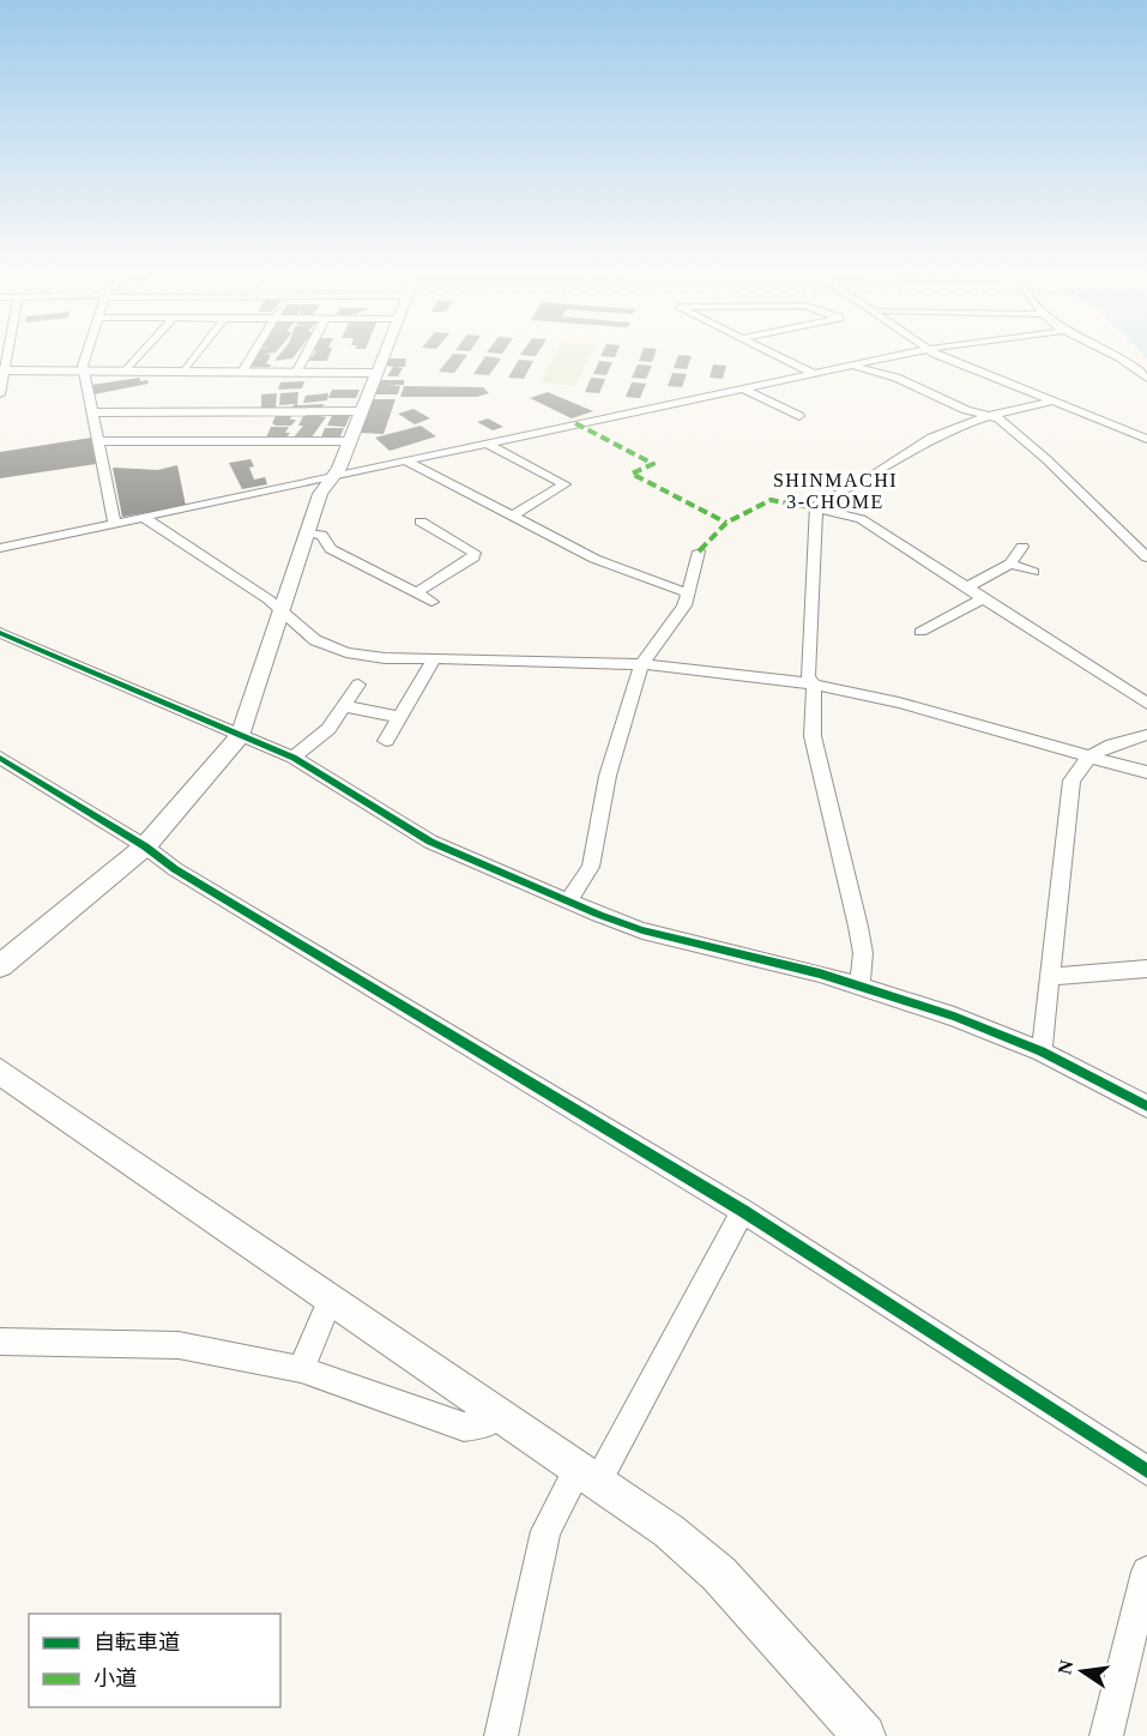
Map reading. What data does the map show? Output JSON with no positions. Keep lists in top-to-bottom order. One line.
{"districts":["SHINMACHI 3-CHOME"],"legend":["自転車道","小道"],"north":"left"}
